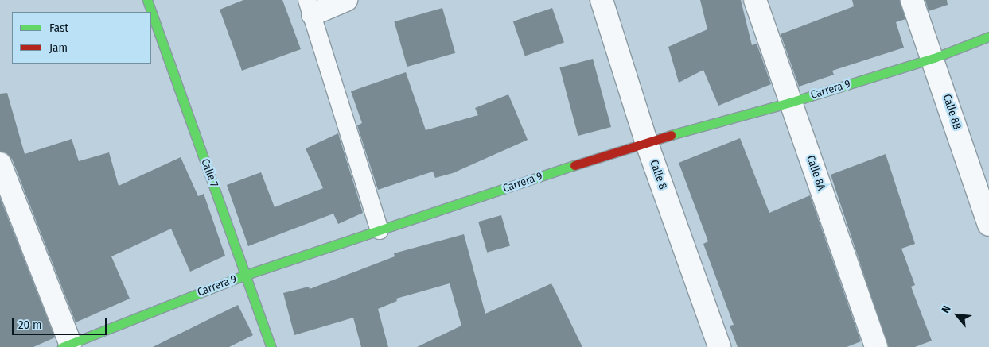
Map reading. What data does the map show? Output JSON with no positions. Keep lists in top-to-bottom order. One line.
{"streets":{"street":["Carrera 9","Calle 8B","Calle 7","Calle 8A","Calle 8"]},"crossings":[["Carrera 9","Calle 8B"],["Carrera 9","Calle 7"],["Carrera 9","Calle 8A"],["Carrera 9","Calle 8"]],"legend":["Fast","Jam"],"scale_bar":"20 m","north":"top left"}
